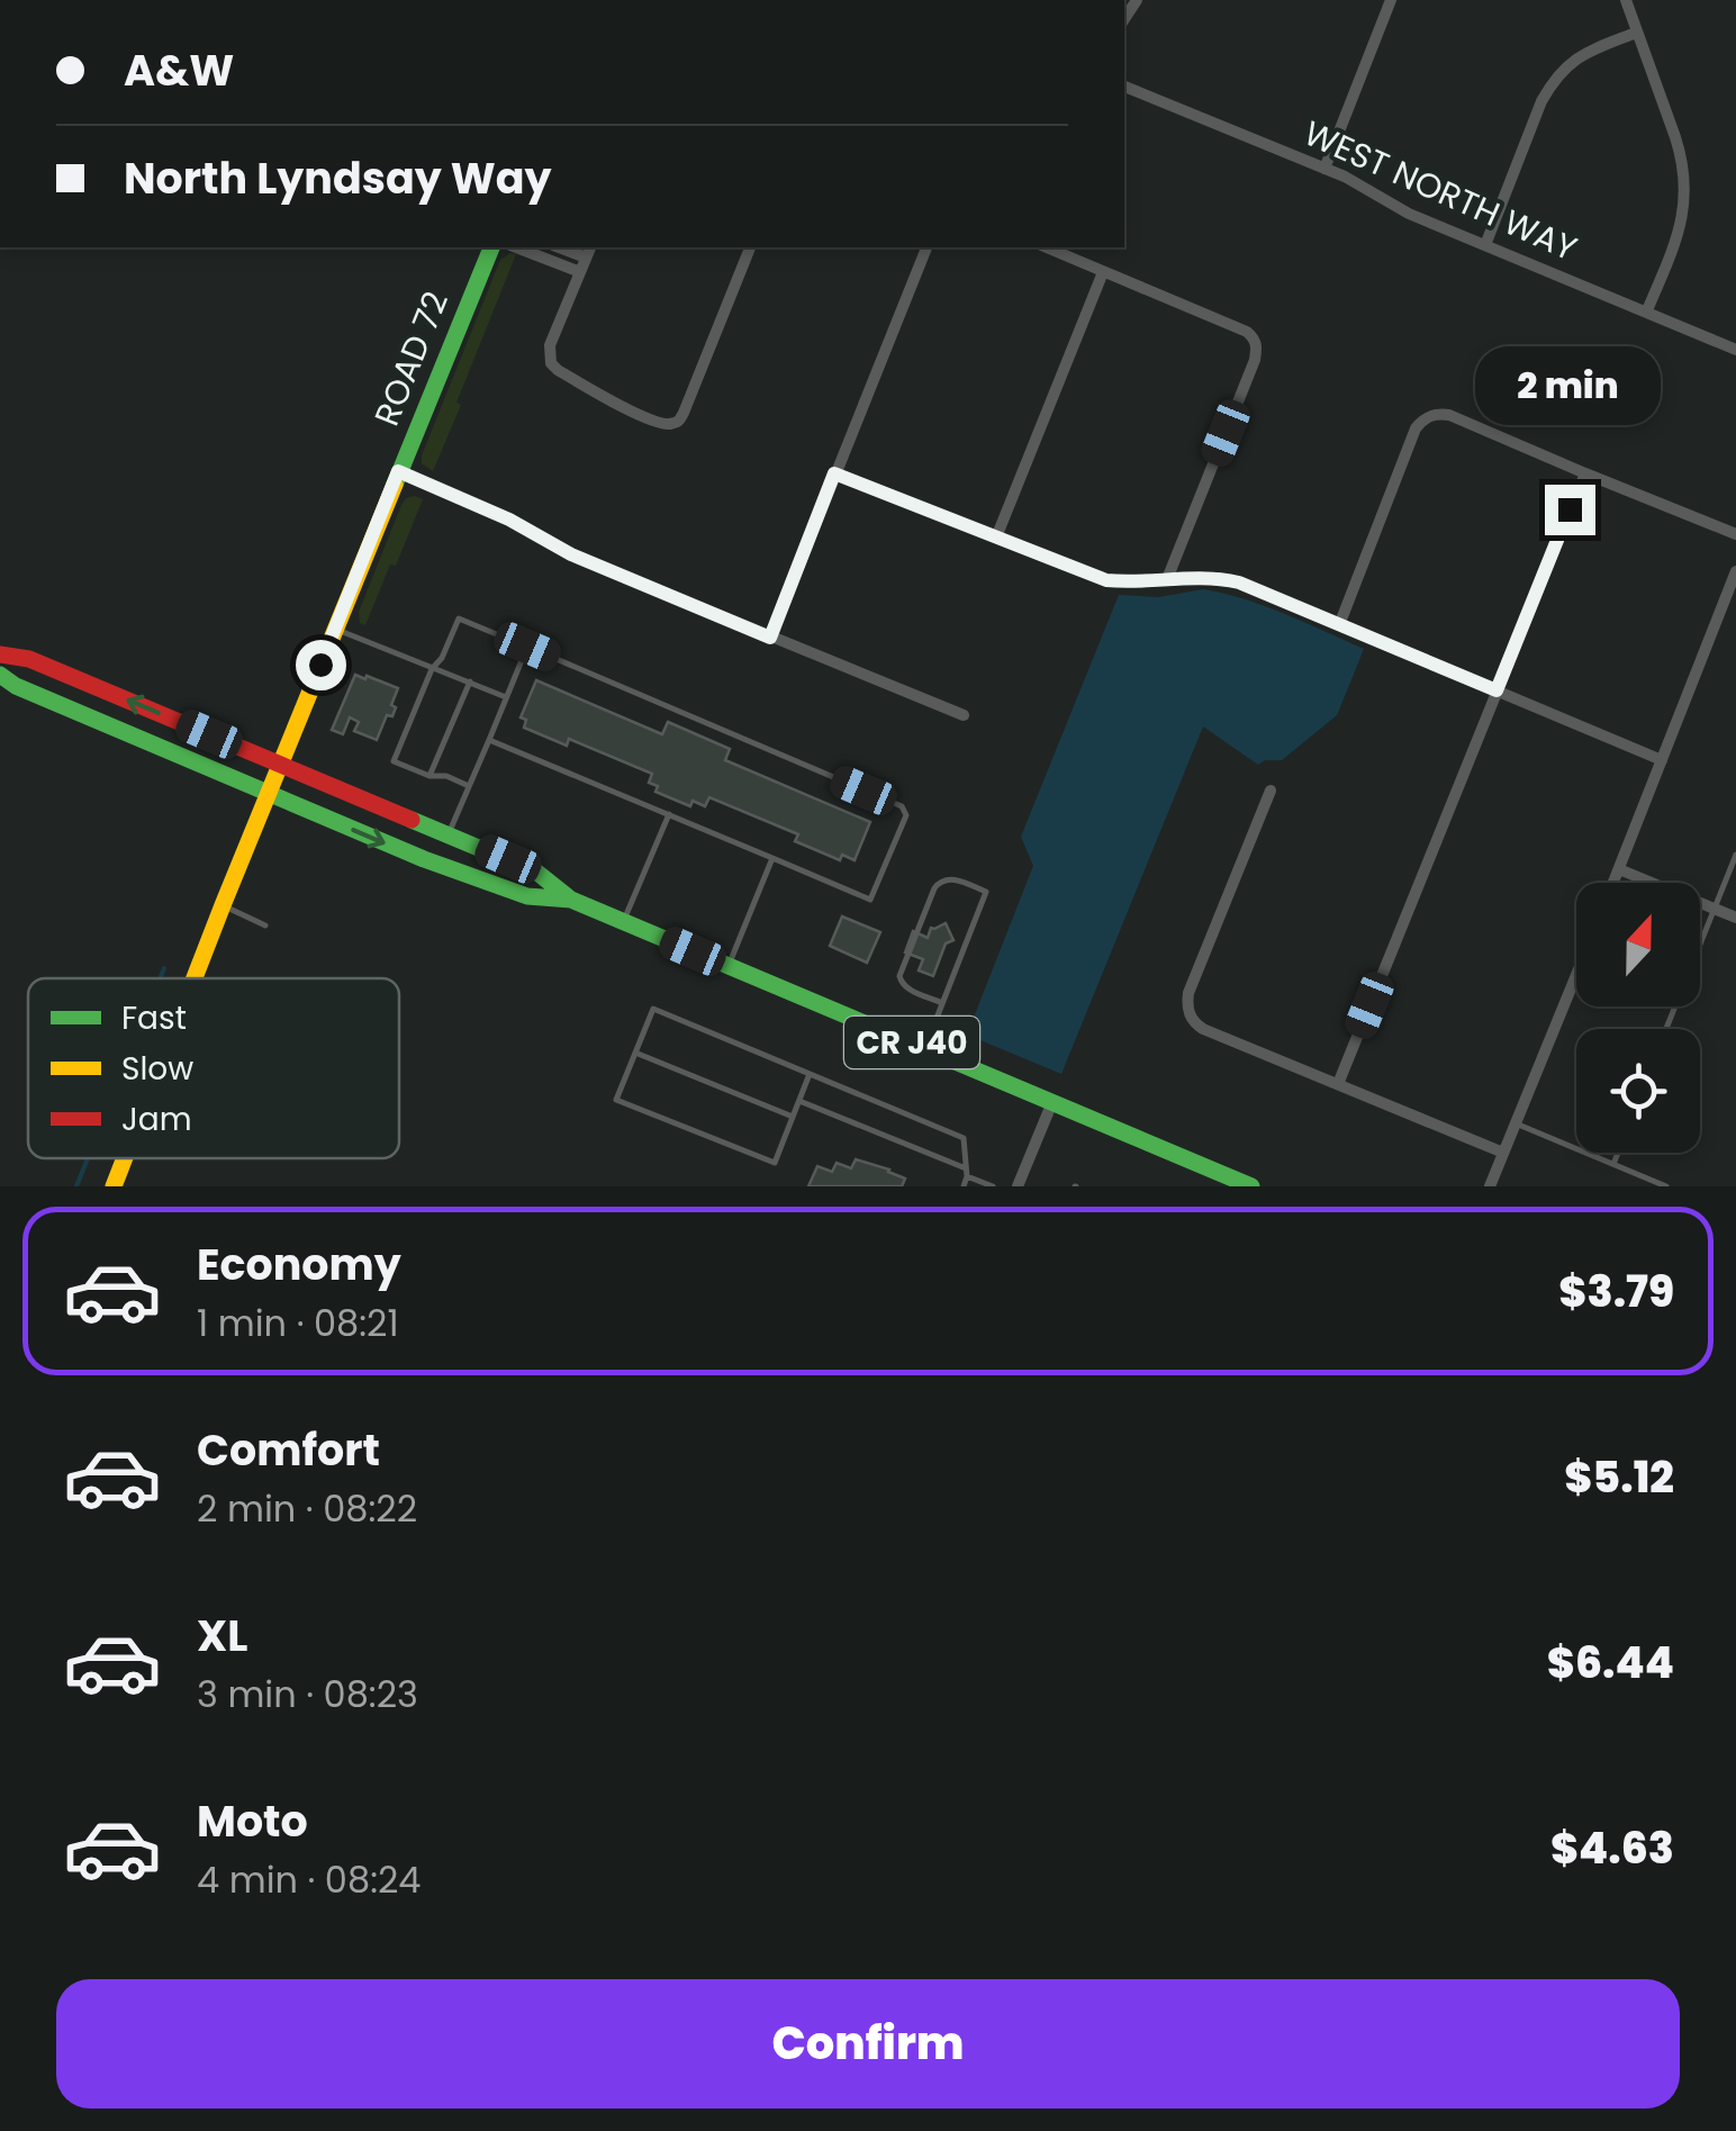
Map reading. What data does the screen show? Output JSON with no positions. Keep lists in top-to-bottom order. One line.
{"streets":{"main road":["ROAD 72","CR J40"],"street":["WEST NORTH WAY"]},"crossings":[["ROAD 72","CR J40"]],"legend":["Fast","Slow","Jam"],"north":"top","page":{"banner":["A&W","North Lyndsay Way"],"bubble":"2 min","list":[{"name":"Economy","note":"1 min · 08:21","value":"$3.79"},{"name":"Comfort","note":"2 min · 08:22","value":"$5.12"},{"name":"XL","note":"3 min · 08:23","value":"$6.44"},{"name":"Moto","note":"4 min · 08:24","value":"$4.63"}],"buttons":"Confirm"}}
